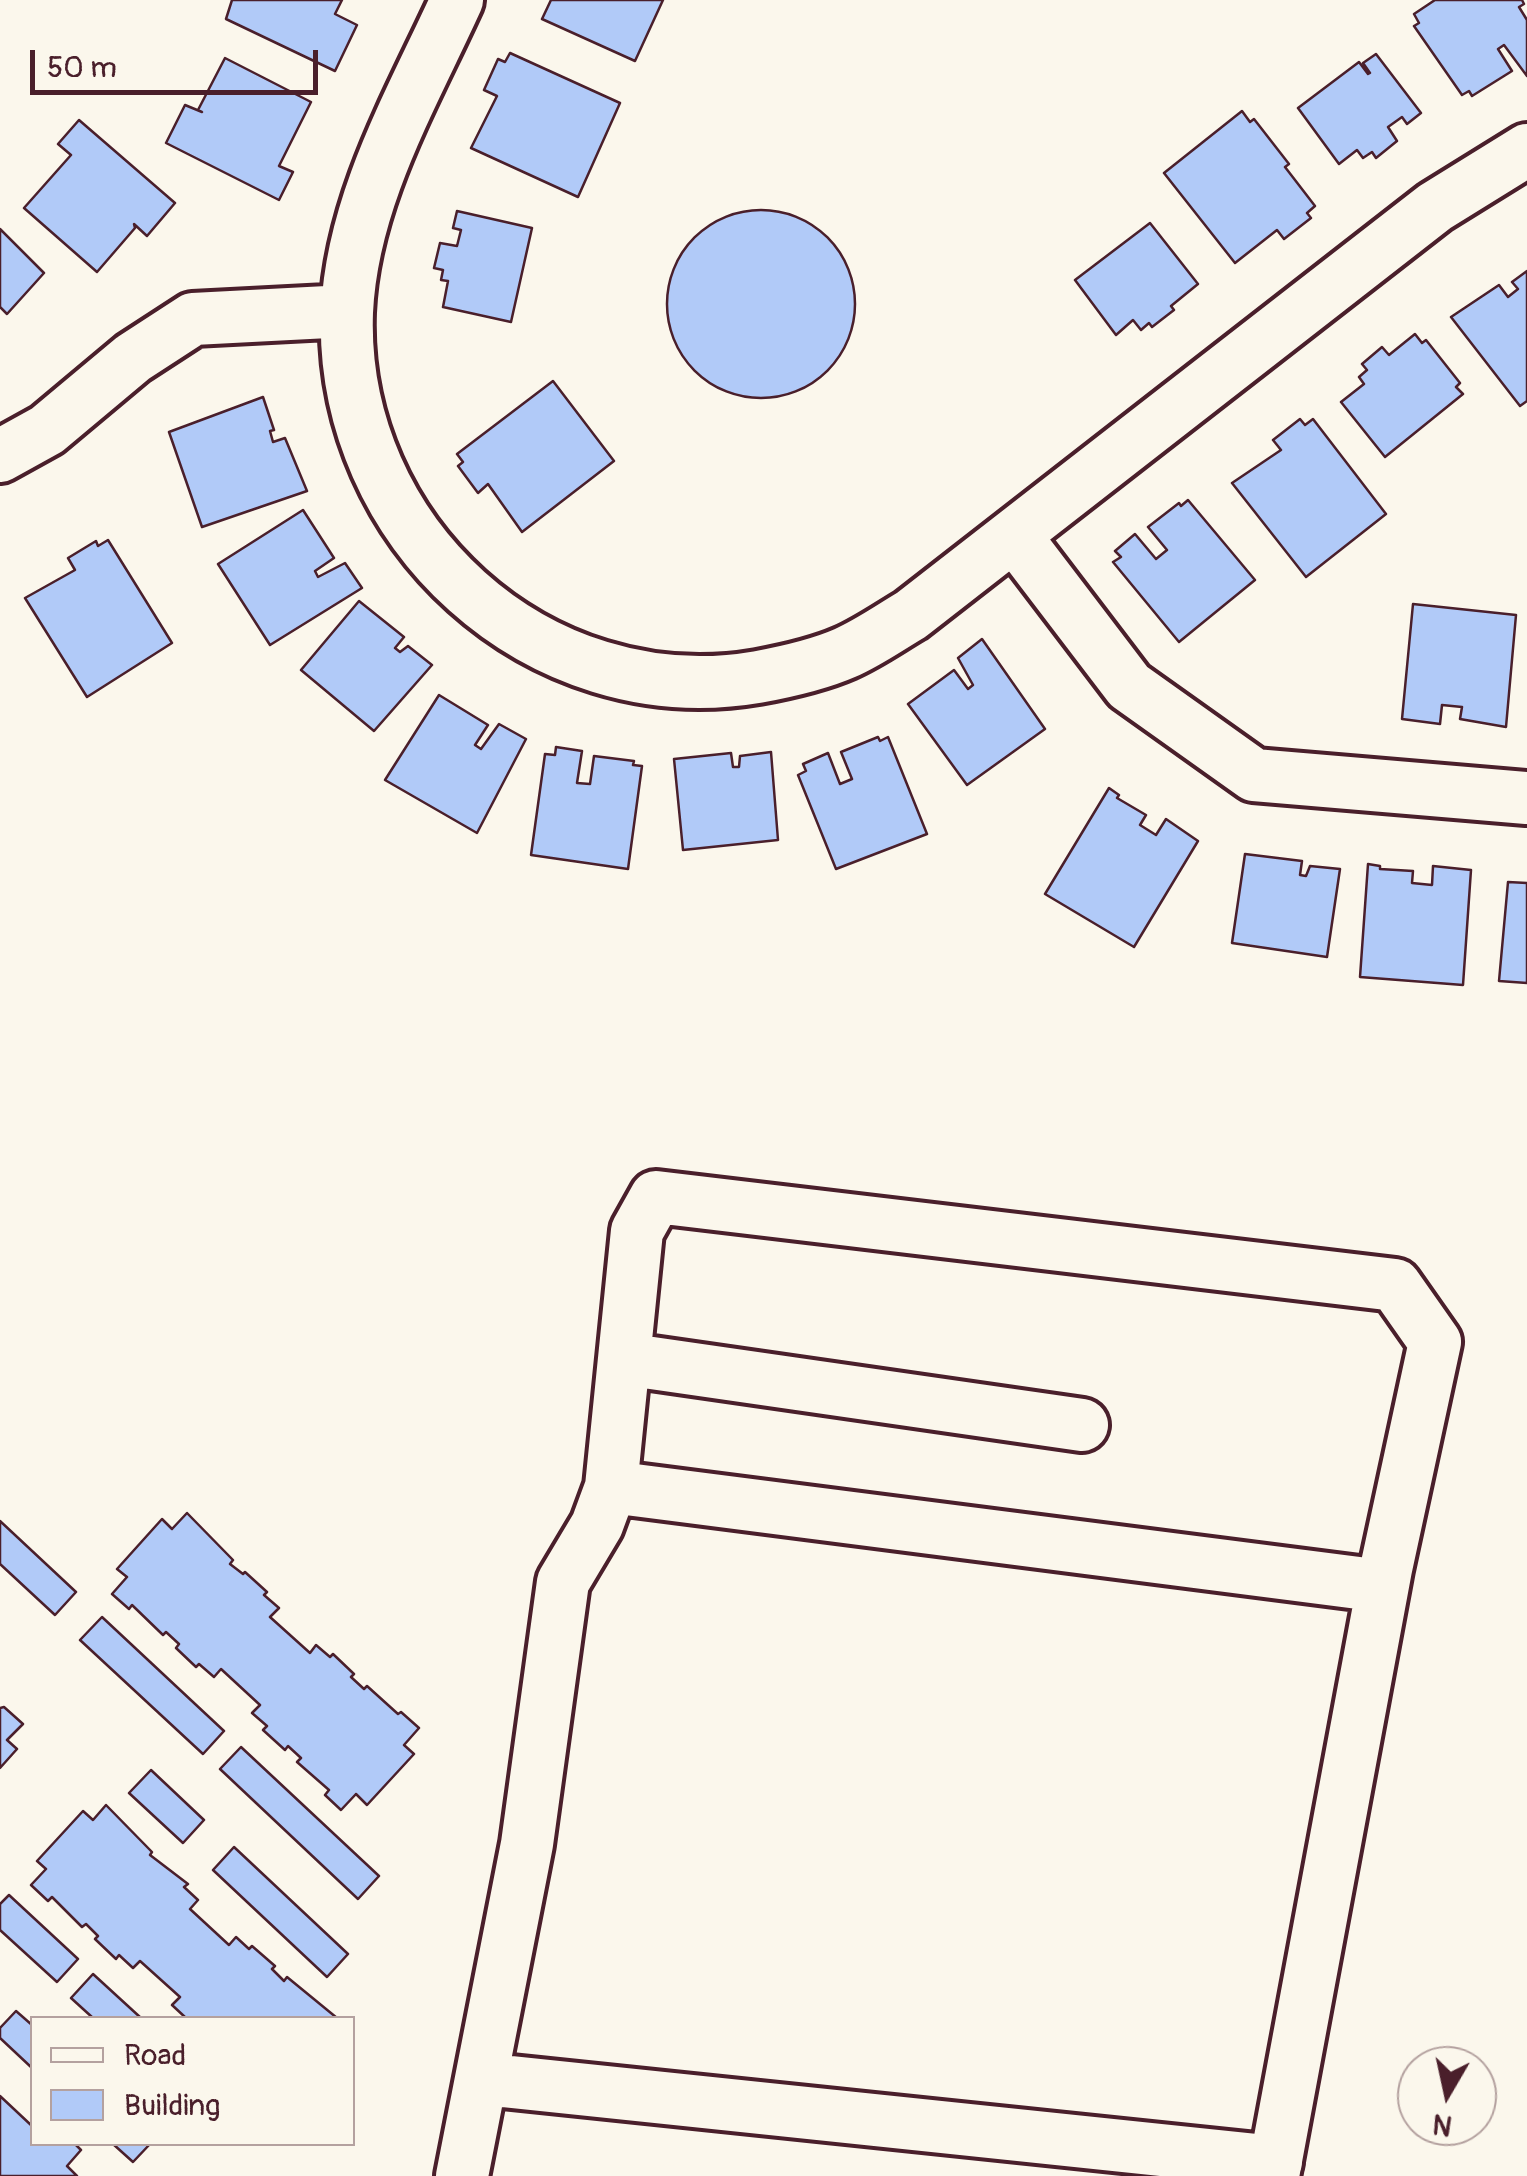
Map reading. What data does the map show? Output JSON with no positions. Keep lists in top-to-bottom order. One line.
{"legend":["Road","Building"],"scale_bar":"50 m","north":"bottom"}
